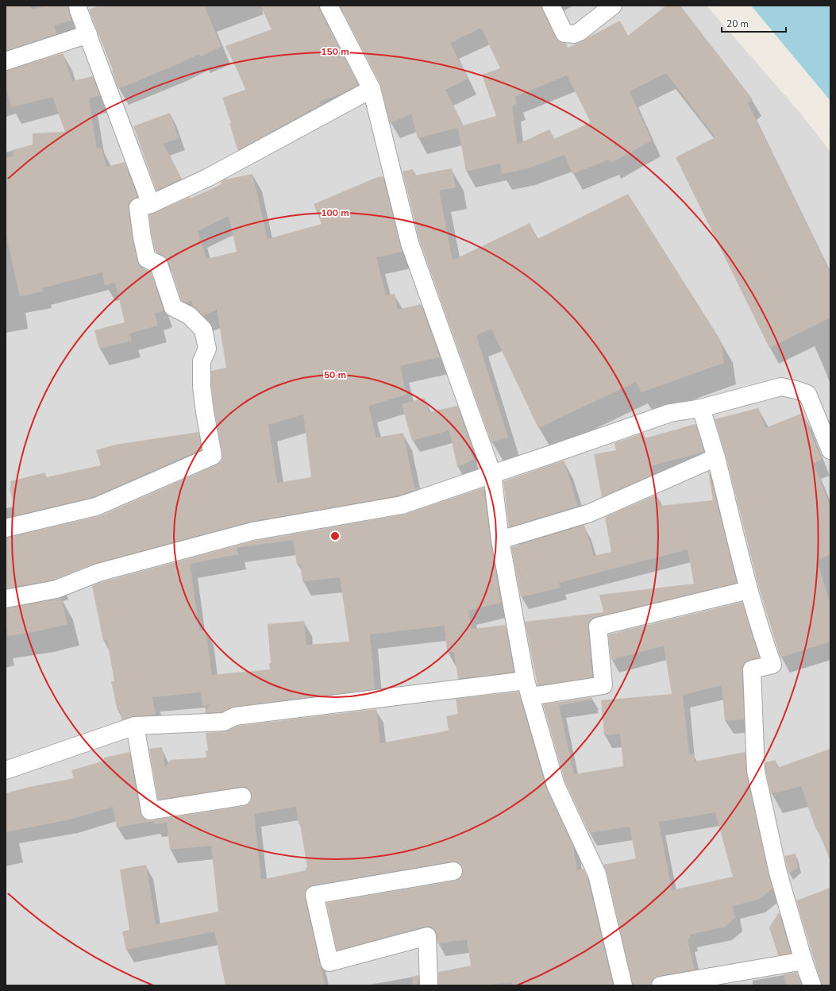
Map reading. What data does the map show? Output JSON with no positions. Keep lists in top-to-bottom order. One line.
{"scale_bar":"20 m","rings":["150 m","100 m","50 m"]}
